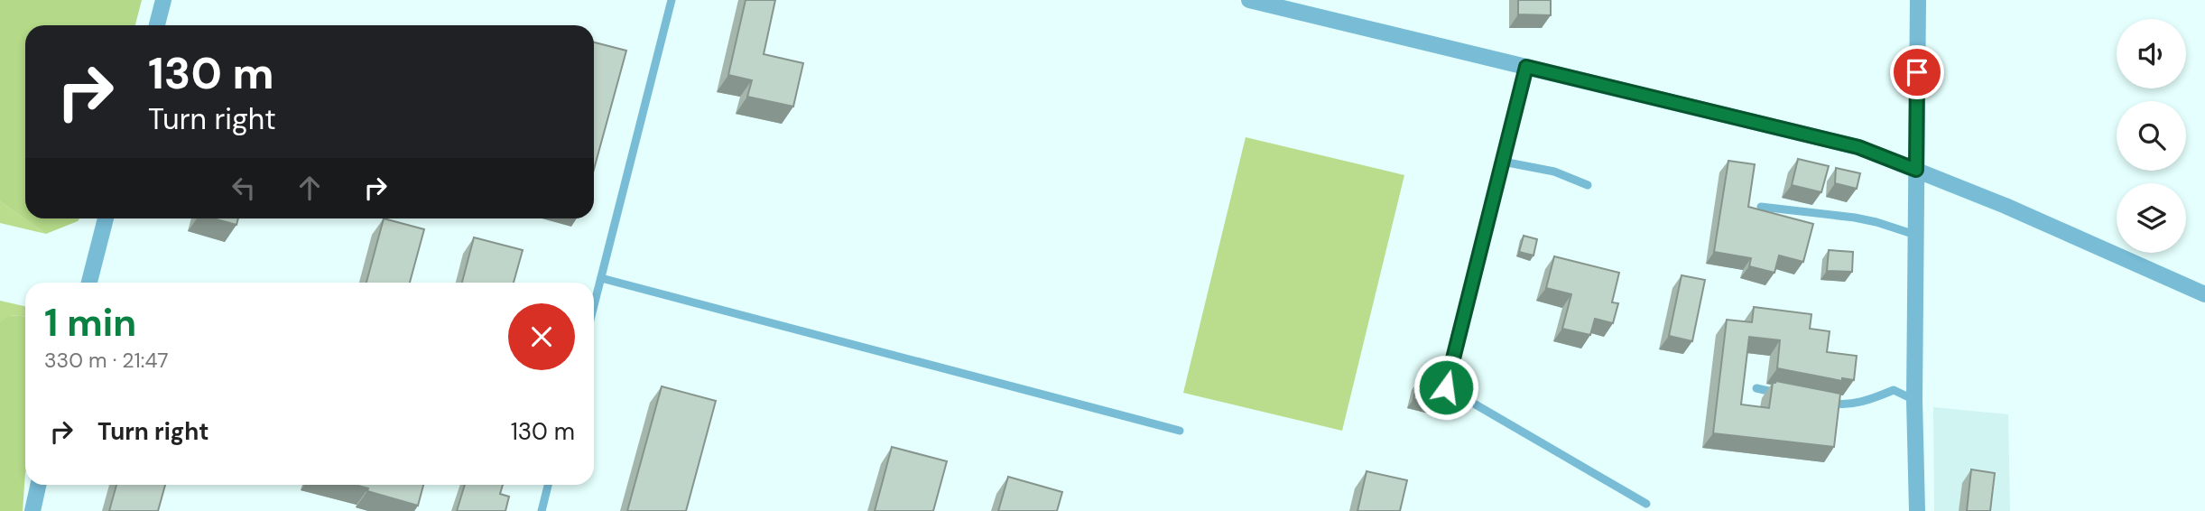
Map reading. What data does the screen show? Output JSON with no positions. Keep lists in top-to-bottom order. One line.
{"page":{"turn":["130 m","Turn right"],"heading":["1 min","330 m · 21:47"],"list":[{"name":"Turn right","value":"130 m"}]}}
